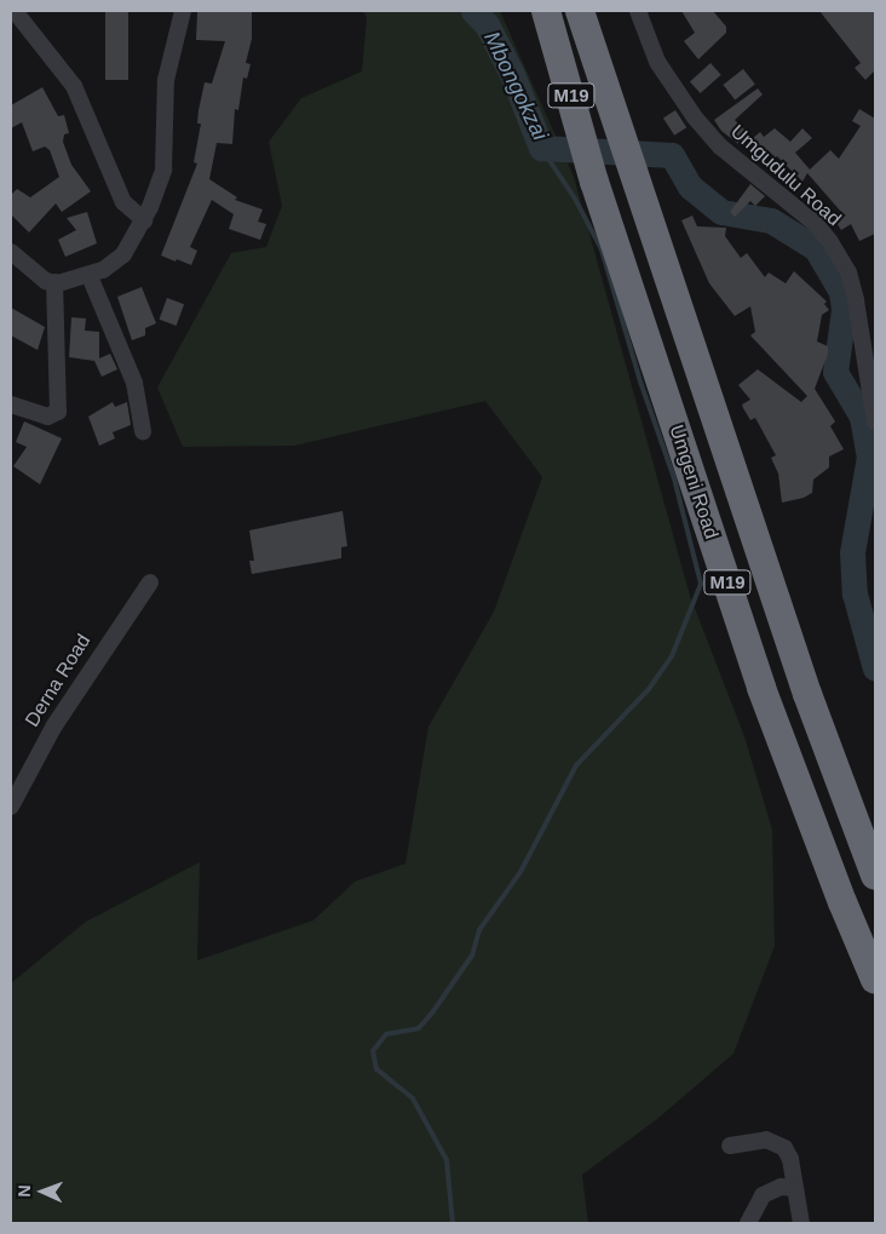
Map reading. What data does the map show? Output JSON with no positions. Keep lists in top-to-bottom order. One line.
{"streets":{"highway":["M19","Umgeni Road"],"street":["Umgudulu Road","Derna Road"]},"water":["Mbongokzai"],"north":"left"}
